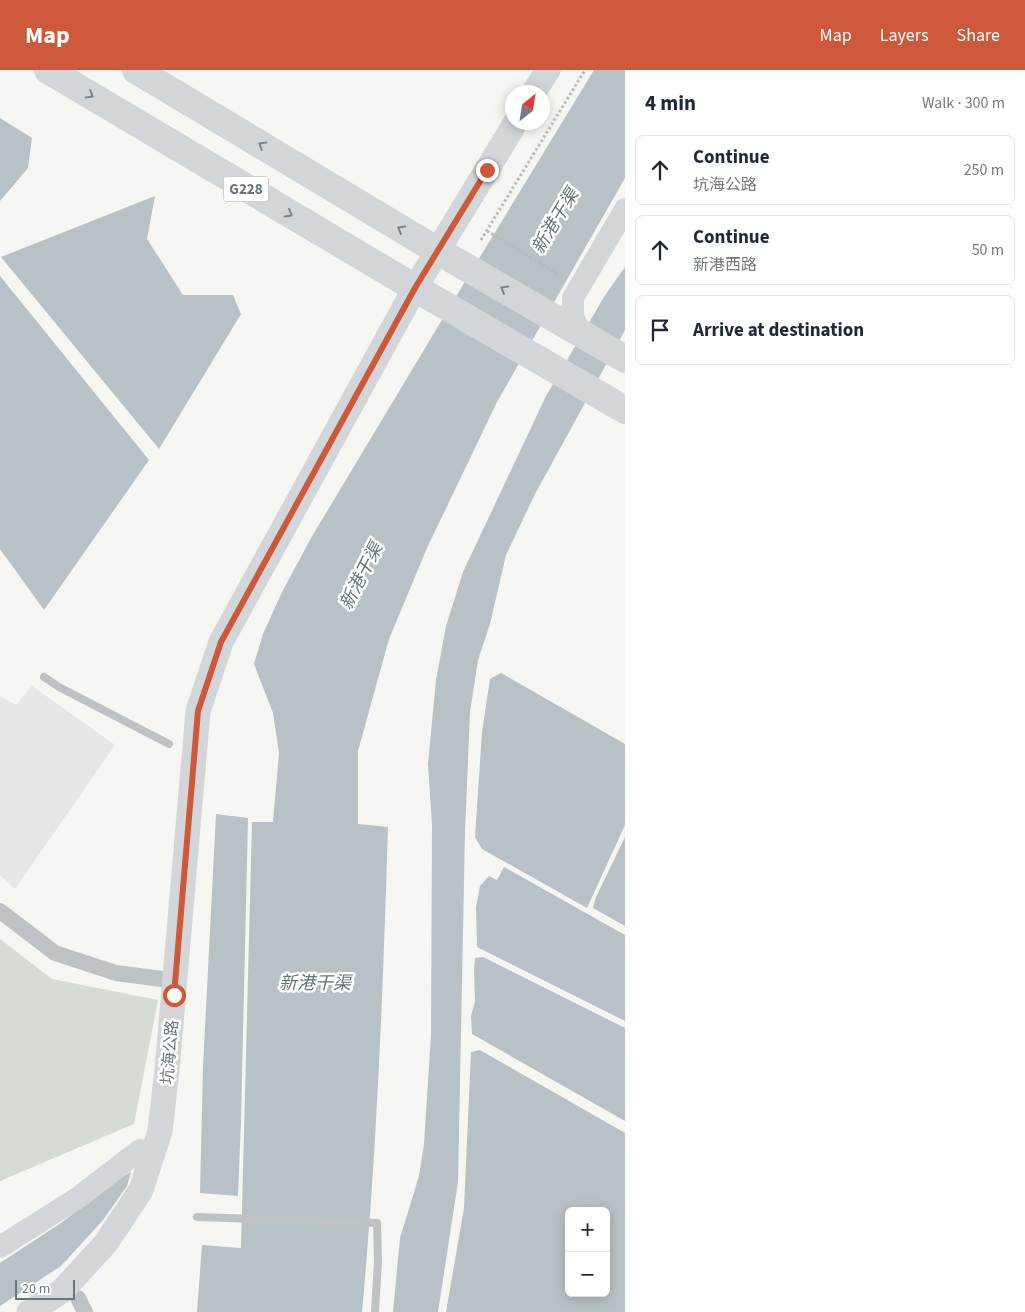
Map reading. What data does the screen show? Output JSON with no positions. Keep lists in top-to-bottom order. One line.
{"streets":{"highway":["G228"],"main road":["坑海公路"]},"crossings":[["G228","坑海公路"]],"water":["新港干渠"],"scale_bar":"20 m","north":"top right","page":{"header":"Map","nav":["Map","Layers","Share"],"heading":["4 min","Walk · 300 m"],"list":[["Continue","坑海公路","250 m"],["Continue","新港西路","50 m"],"Arrive at destination"],"map_buttons":["+","−"],"scale":"20 m"}}
